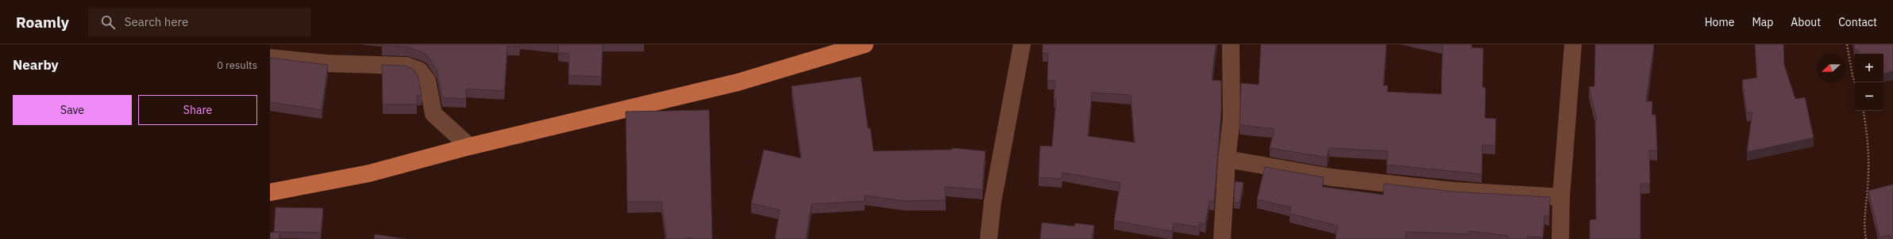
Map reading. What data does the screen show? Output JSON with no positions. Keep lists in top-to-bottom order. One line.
{"north":"left","page":{"header":"Roamly","search":"Search here","nav":["Home","Map","About","Contact"],"heading":["Nearby","0 results"],"map_buttons":["+","−"],"buttons":["Save","Share"]}}
